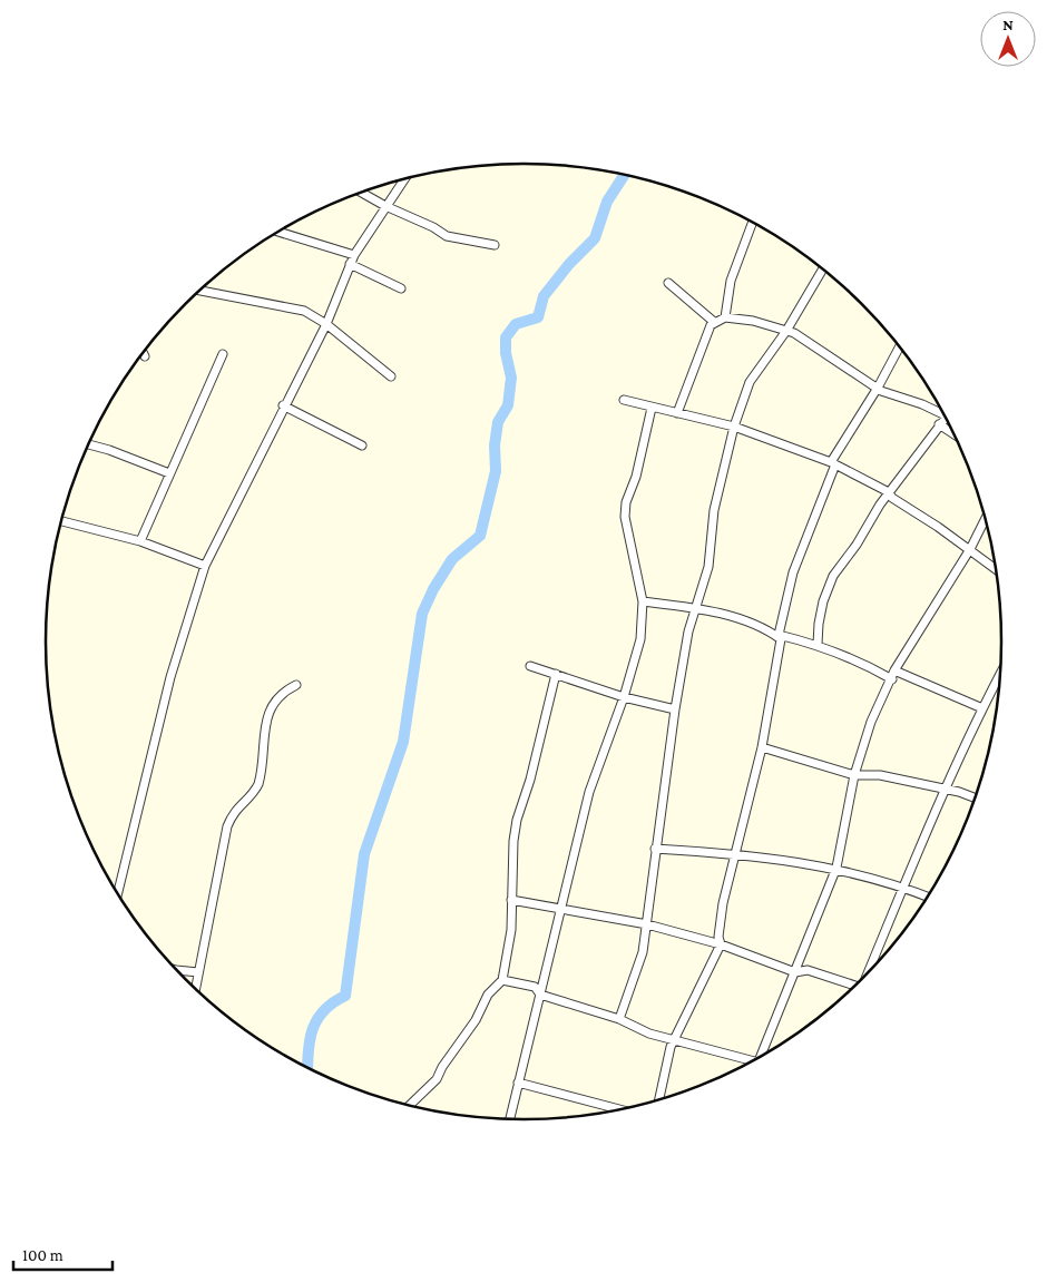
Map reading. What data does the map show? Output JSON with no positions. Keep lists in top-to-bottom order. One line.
{"scale_bar":"100 m","north":"top"}
